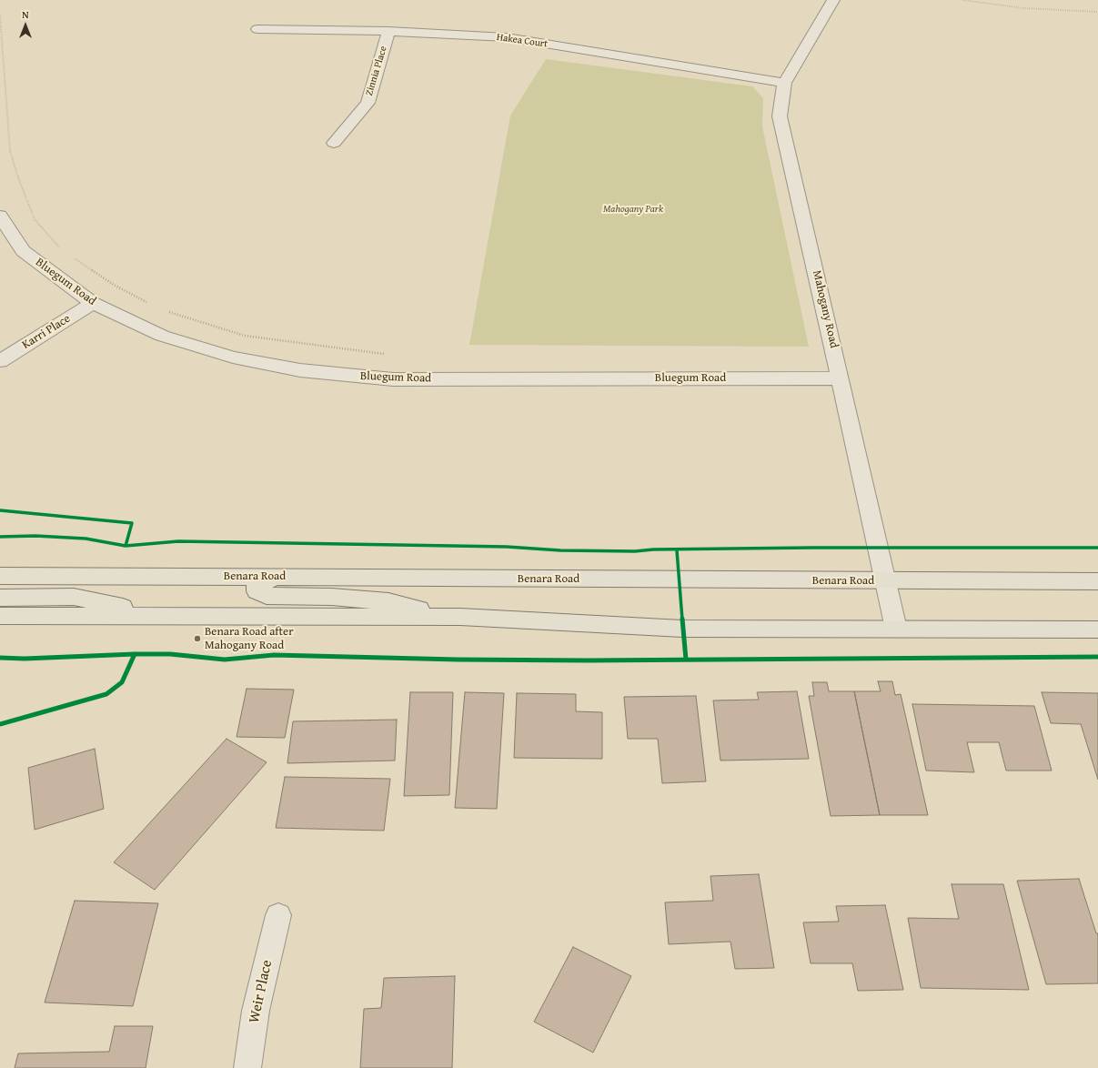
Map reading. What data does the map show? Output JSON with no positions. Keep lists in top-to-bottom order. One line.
{"streets":{"main road":["Benara Road"],"street":["Hakea Court","Zinnia Place","Bluegum Road","Mahogany Road","Karri Place","Weir Place"]},"crossings":[["Hakea Court","Zinnia Place"],["Hakea Court","Mahogany Road"],["Bluegum Road","Mahogany Road"],["Bluegum Road","Karri Place"],["Mahogany Road","Benara Road"]],"parks":["Mahogany Park"],"places":["Benara Road after Mahogany Road"],"north":"top"}
